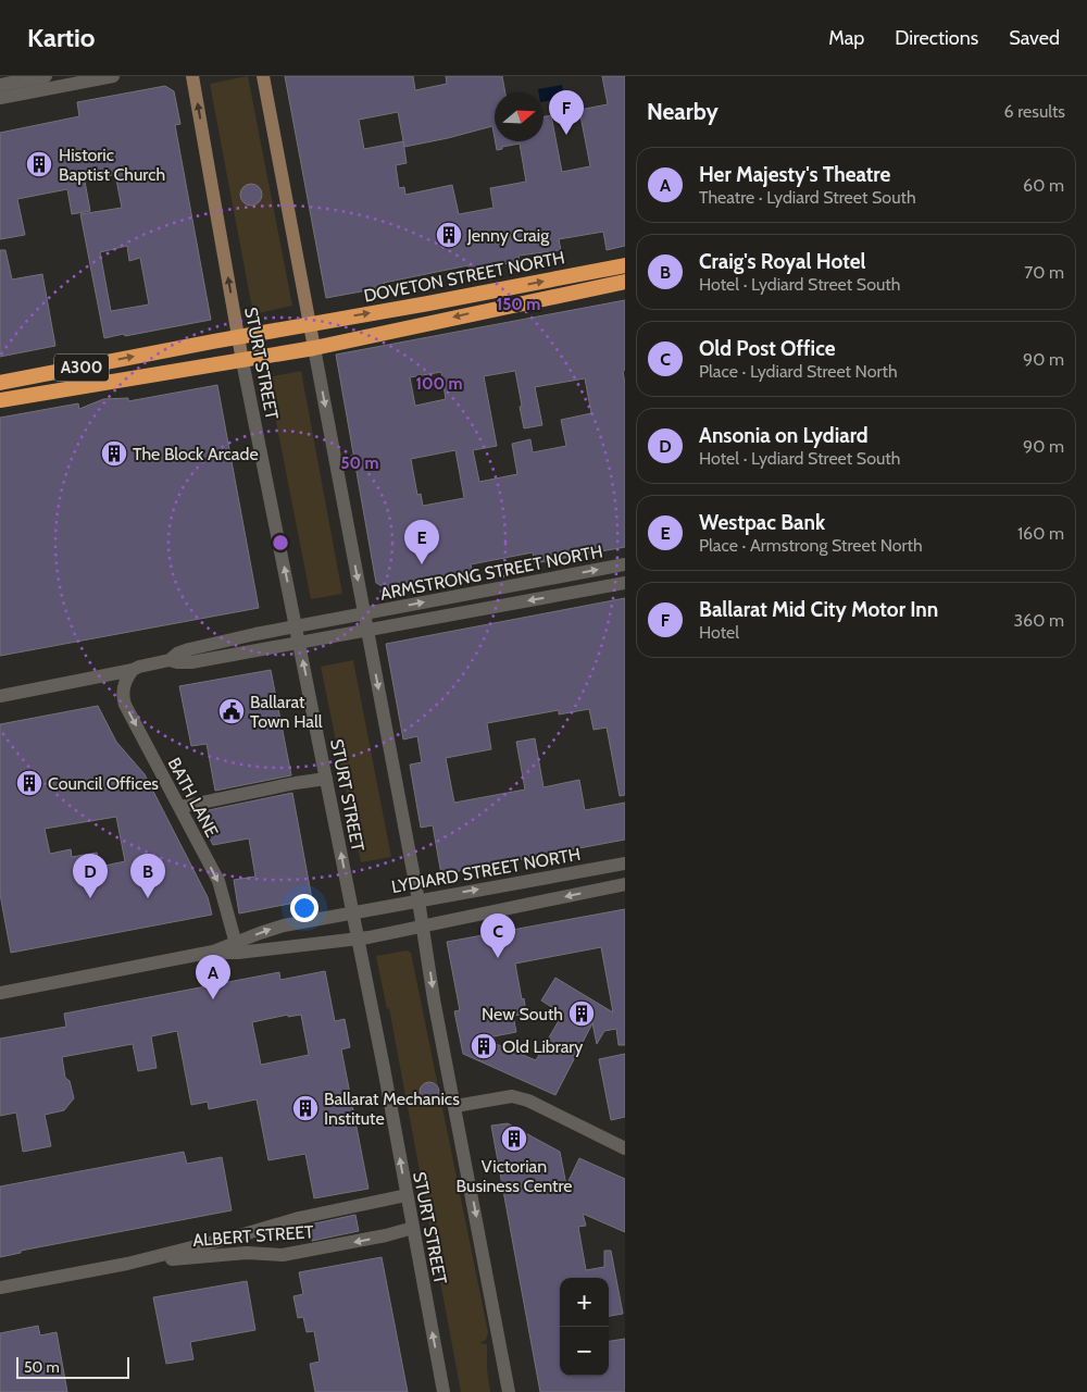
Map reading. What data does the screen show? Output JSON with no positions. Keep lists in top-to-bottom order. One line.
{"streets":{"highway":["DOVETON STREET NORTH","A300"],"main road":["STURT STREET"],"street":["ARMSTRONG STREET NORTH","BATH LANE","LYDIARD STREET NORTH","ALBERT STREET"]},"crossings":[["DOVETON STREET NORTH","A300"],["STURT STREET","A300"],["STURT STREET","ARMSTRONG STREET NORTH"],["STURT STREET","LYDIARD STREET NORTH"],["STURT STREET","ALBERT STREET"],["BATH LANE","LYDIARD STREET NORTH"]],"one_way":["STURT STREET","BATH LANE"],"places":{"building":["Historic Baptist Church","Jenny Craig","The Block Arcade","Council Offices","New South","Old Library","Ballarat Mechanics Institute","Victorian Business Centre"],"public building":["Ballarat Town Hall"]},"scale_bar":"50 m","north":"right","page":{"header":"Kartio","nav":["Map","Directions","Saved"],"heading":["Nearby","6 results"],"pins":["F","E","B","D","C","A"],"list":[{"mark":"A","name":"Her Majesty's Theatre","note":"Theatre · Lydiard Street South","value":"60 m"},{"mark":"B","name":"Craig's Royal Hotel","note":"Hotel · Lydiard Street South","value":"70 m"},{"mark":"C","name":"Old Post Office","note":"Place · Lydiard Street North","value":"90 m"},{"mark":"D","name":"Ansonia on Lydiard","note":"Hotel · Lydiard Street South","value":"90 m"},{"mark":"E","name":"Westpac Bank","note":"Place · Armstrong Street North","value":"160 m"},{"mark":"F","name":"Ballarat Mid City Motor Inn","note":"Hotel","value":"360 m"}],"map_buttons":["+","−"],"scale":"50 m"},"rings":["150 m","100 m","50 m"]}
